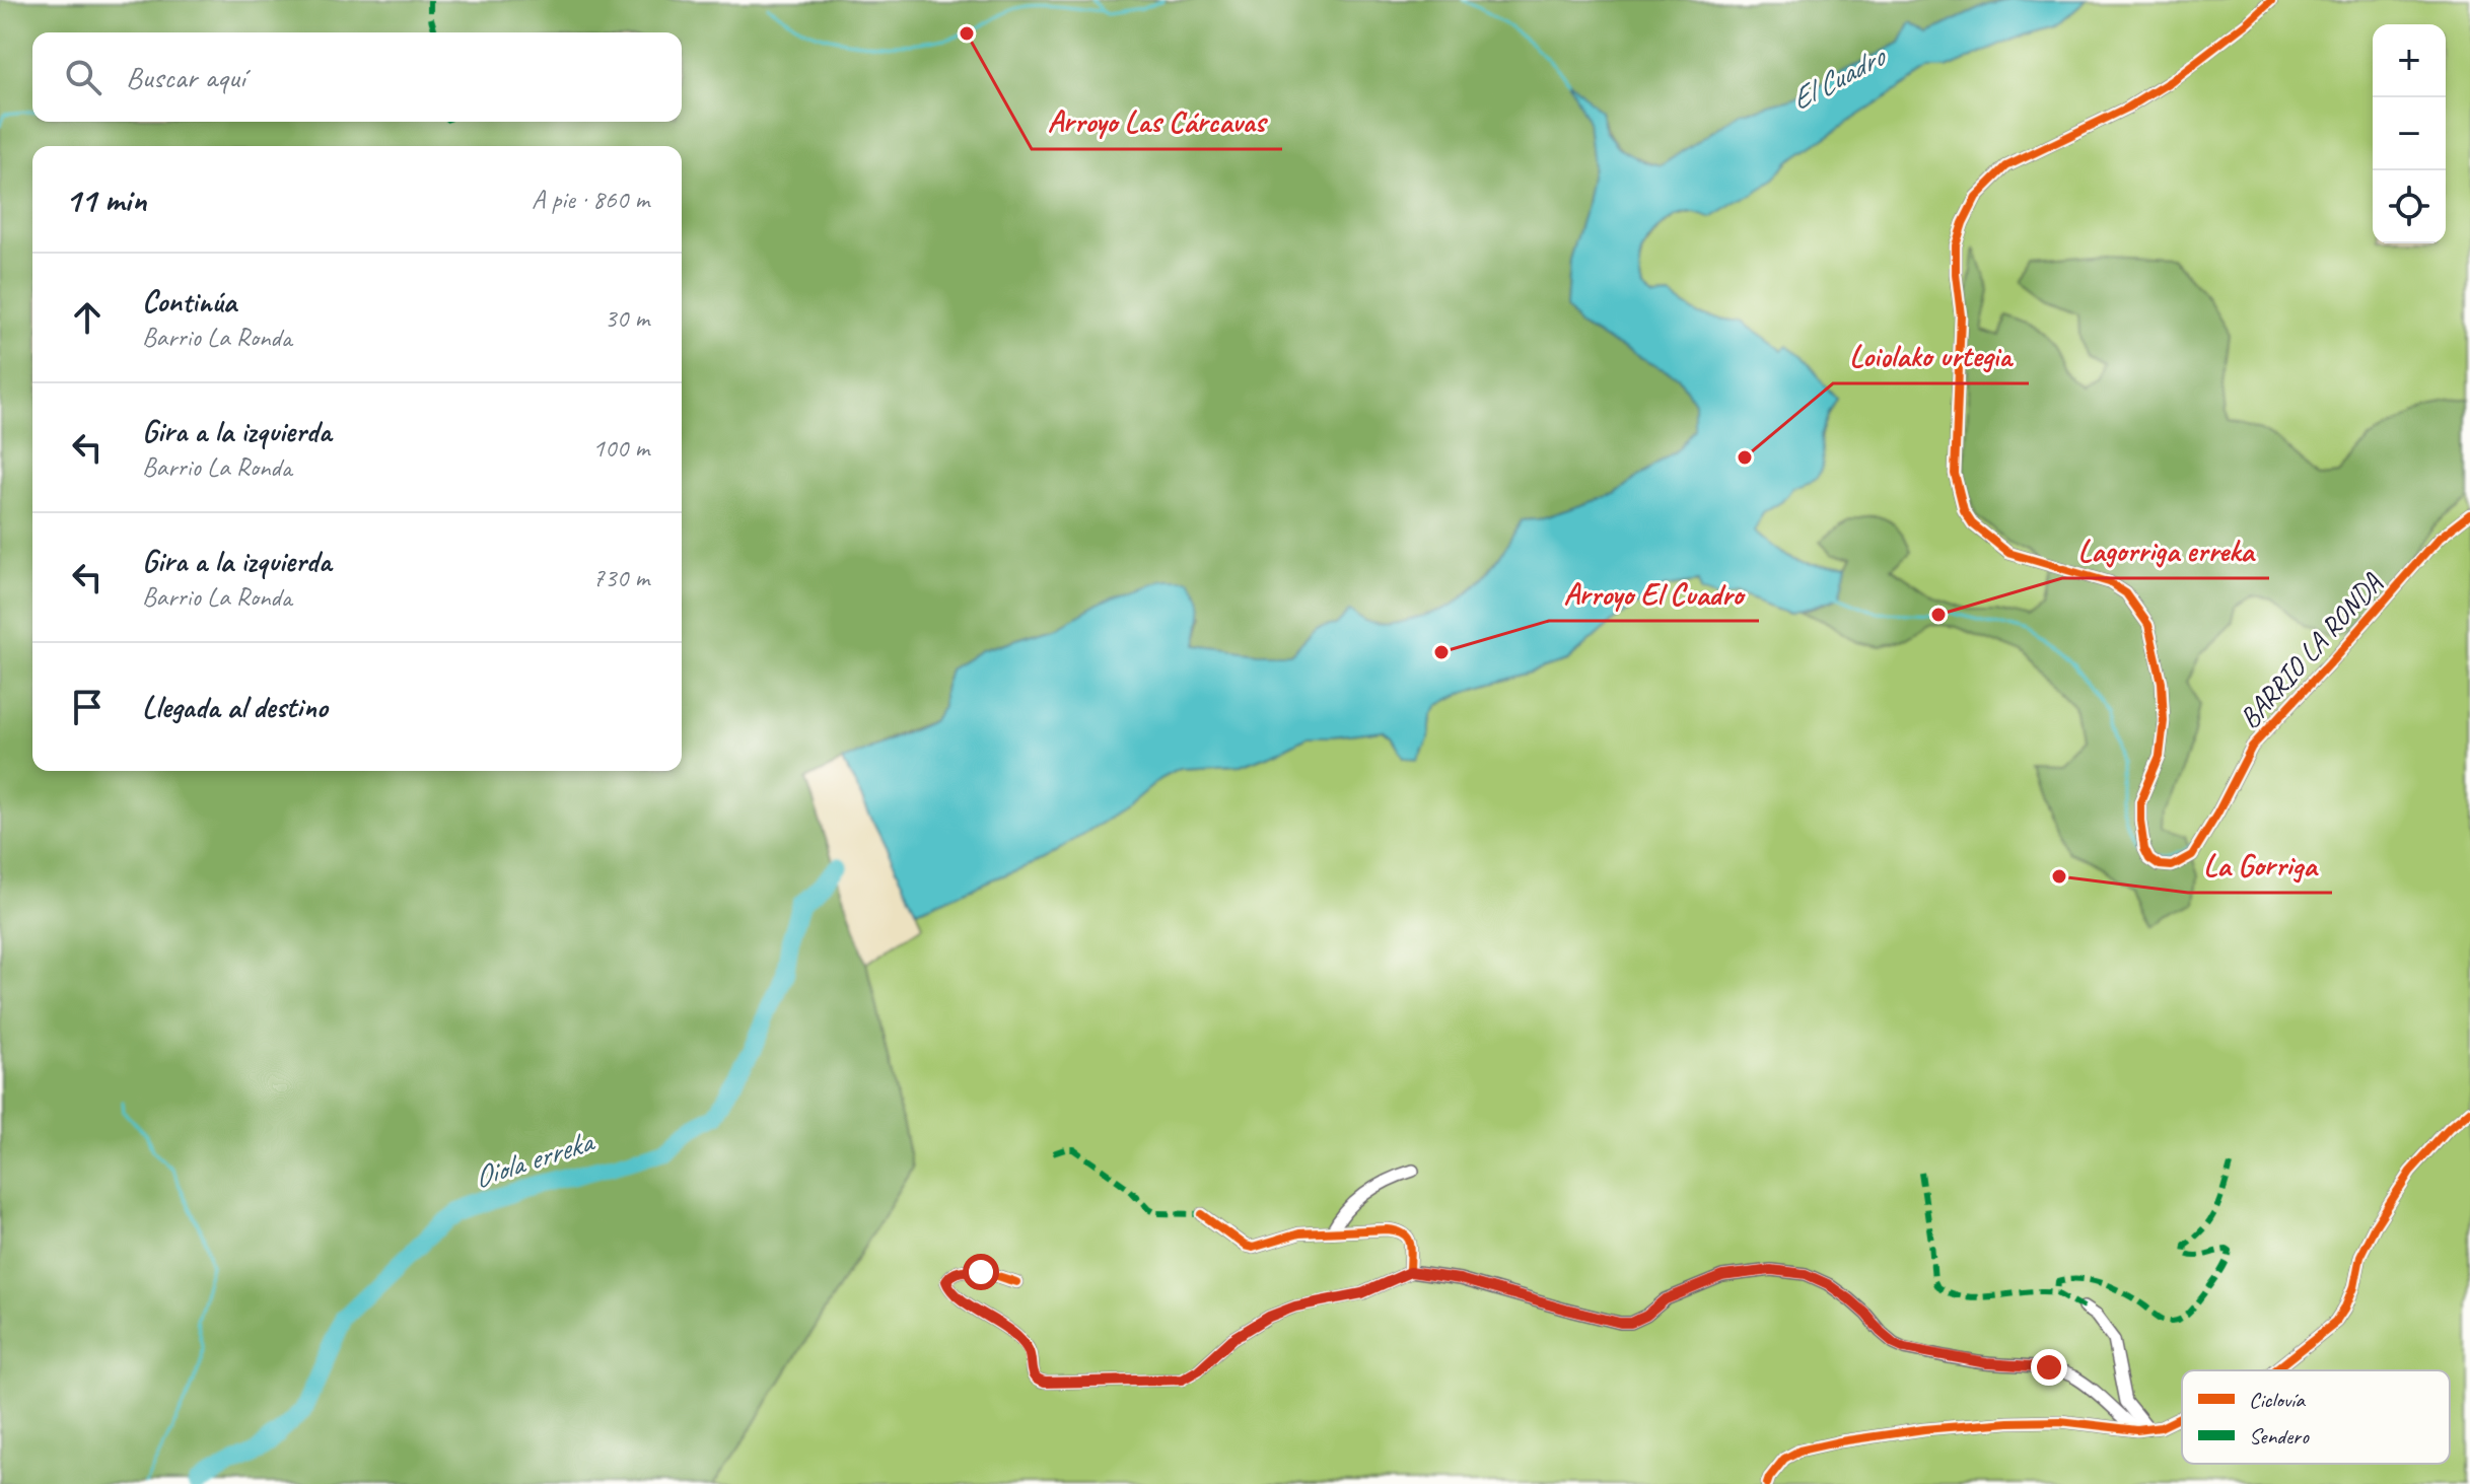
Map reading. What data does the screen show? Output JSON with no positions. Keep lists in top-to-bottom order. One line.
{"streets":{"street":["BARRIO LA RONDA"]},"water":["El Cuadro","Oiola erreka"],"places":["Arroyo Las Cárcavas","Loiolako urtegia","Lagorriga erreka","Arroyo El Cuadro","La Gorriga"],"legend":["Ciclovía","Sendero"],"page":{"map_buttons":["+","−"],"search":"Buscar aquí","heading":["11 min","A pie · 860 m"],"list":[["Continúa","Barrio La Ronda","30 m"],["Gira a la izquierda","Barrio La Ronda","100 m"],["Gira a la izquierda","Barrio La Ronda","730 m"],"Llegada al destino"]}}
